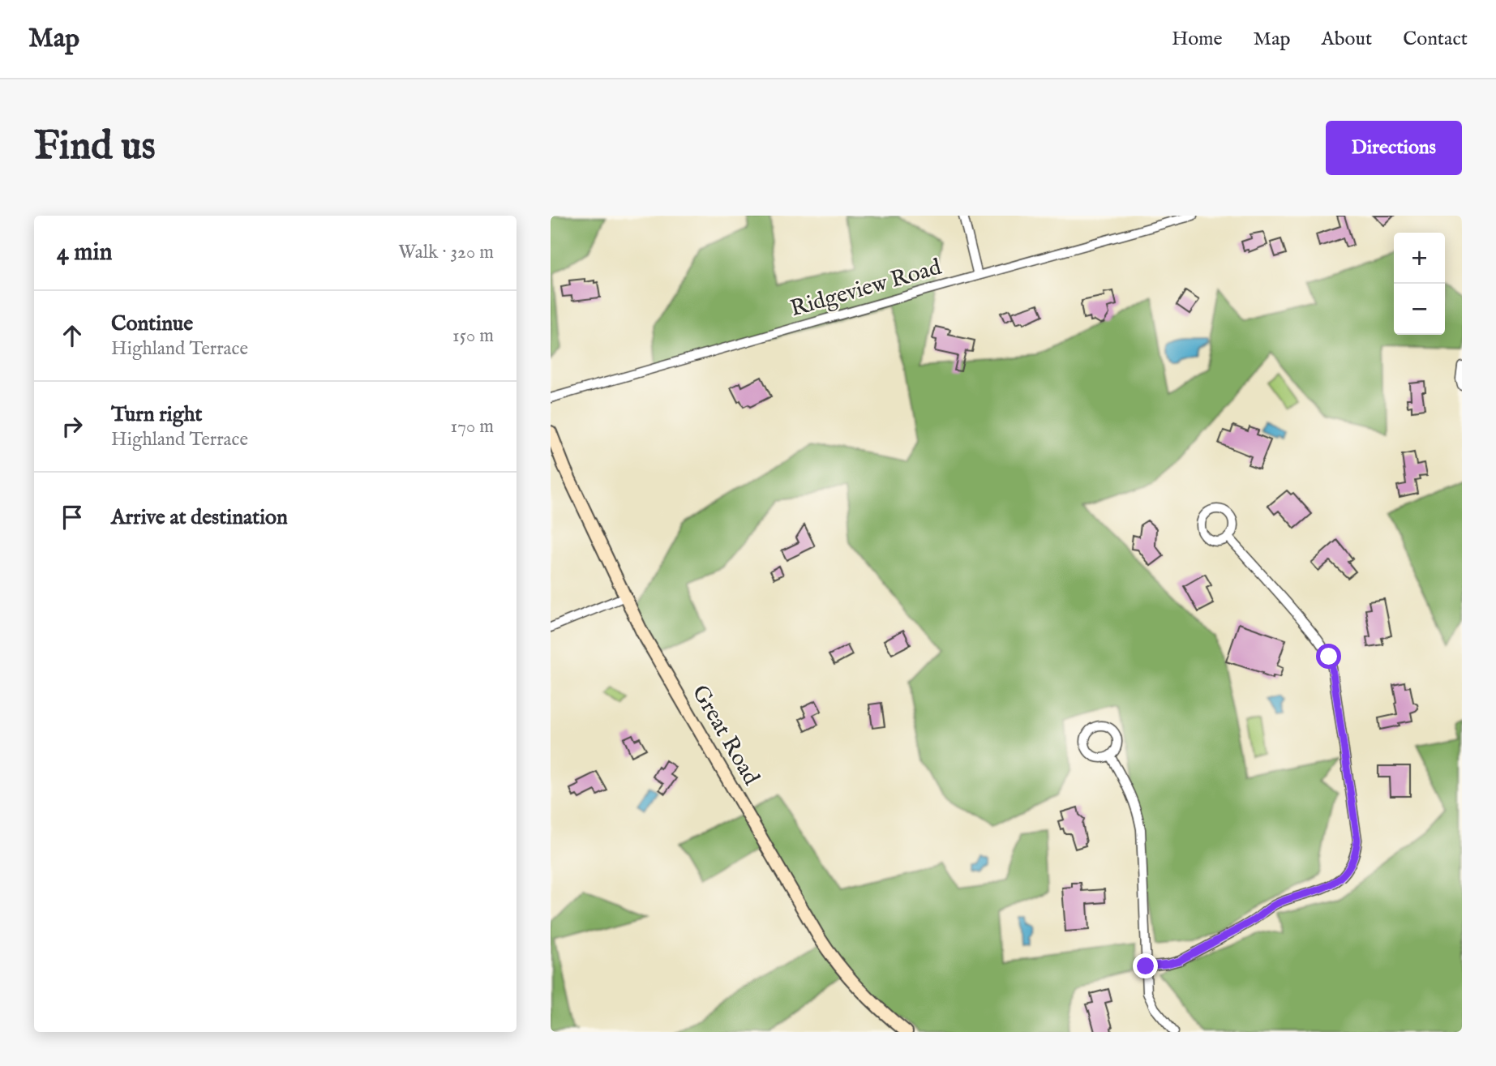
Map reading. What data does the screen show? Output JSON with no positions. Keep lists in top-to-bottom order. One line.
{"streets":{"street":["Ridgeview Road","Great Road"]},"page":{"header":"Map","nav":["Home","Map","About","Contact"],"buttons":"Directions","title":"Find us","heading":["4 min","Walk · 320 m"],"map_buttons":["+","−"],"list":[["Continue","Highland Terrace","150 m"],["Turn right","Highland Terrace","170 m"],"Arrive at destination"]}}
